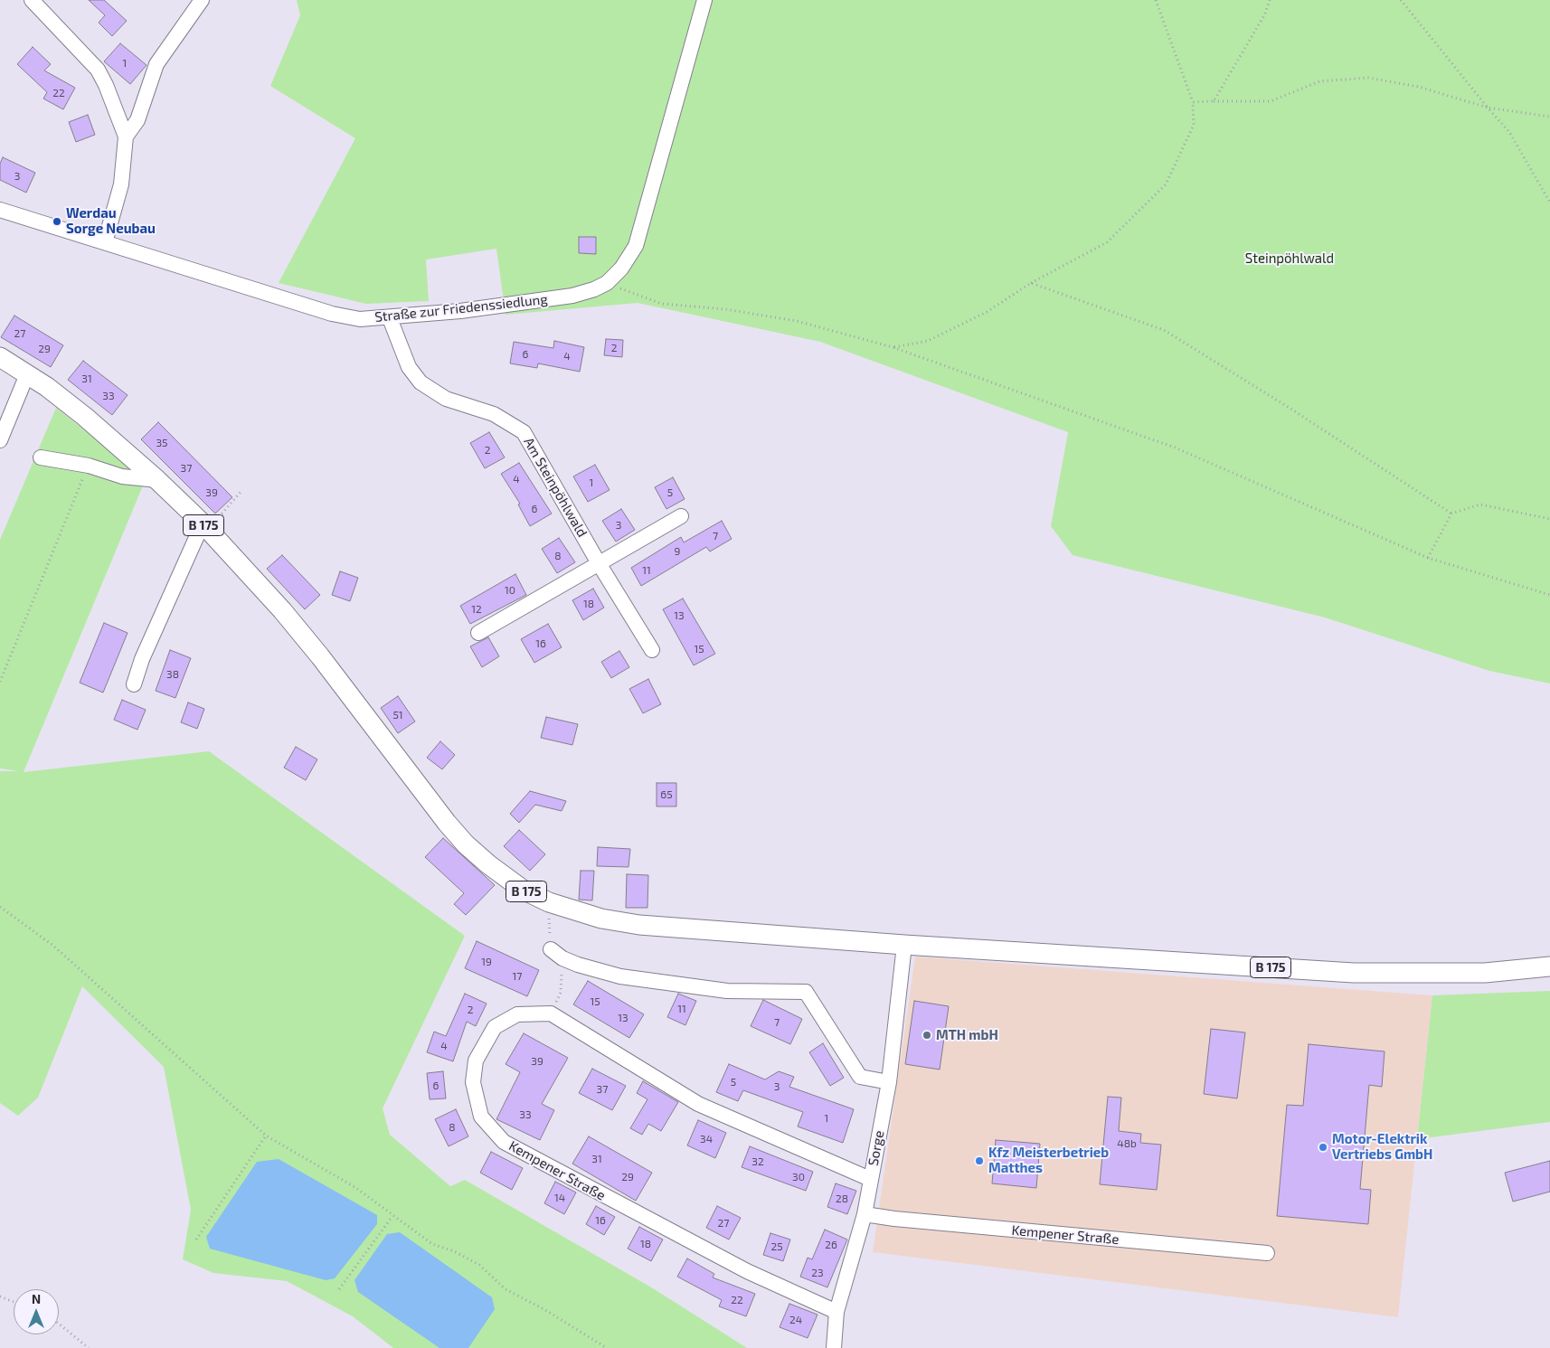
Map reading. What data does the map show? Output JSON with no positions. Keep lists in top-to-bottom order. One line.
{"streets":{"main road":["B 175"],"street":["Straße zur Friedenssiedlung","Am Steinpöhlwald","Sorge","Kempener Straße"]},"crossings":[["Straße zur Friedenssiedlung","Am Steinpöhlwald"],["B 175","Sorge"],["Sorge","Kempener Straße"]],"parks":["Steinpöhlwald"],"places":["Werdau Sorge Neubau","MTH mbH","Motor-Elektrik Vertriebs GmbH","Kfz Meisterbetrieb Matthes"],"house_numbers":["1","22","3","27","2","29","6","4","31","33","35","2","37","4","1","39","5","6","3","7","9","8","11","10","18","12","13","16","15","38","51","65","19","17","15","11","2","13","7","4","39","5","6","3","37","33","1","8","34","48b","31","32","29","30","14","28","16","27","18","26","25","23","22","24"],"north":"top"}
